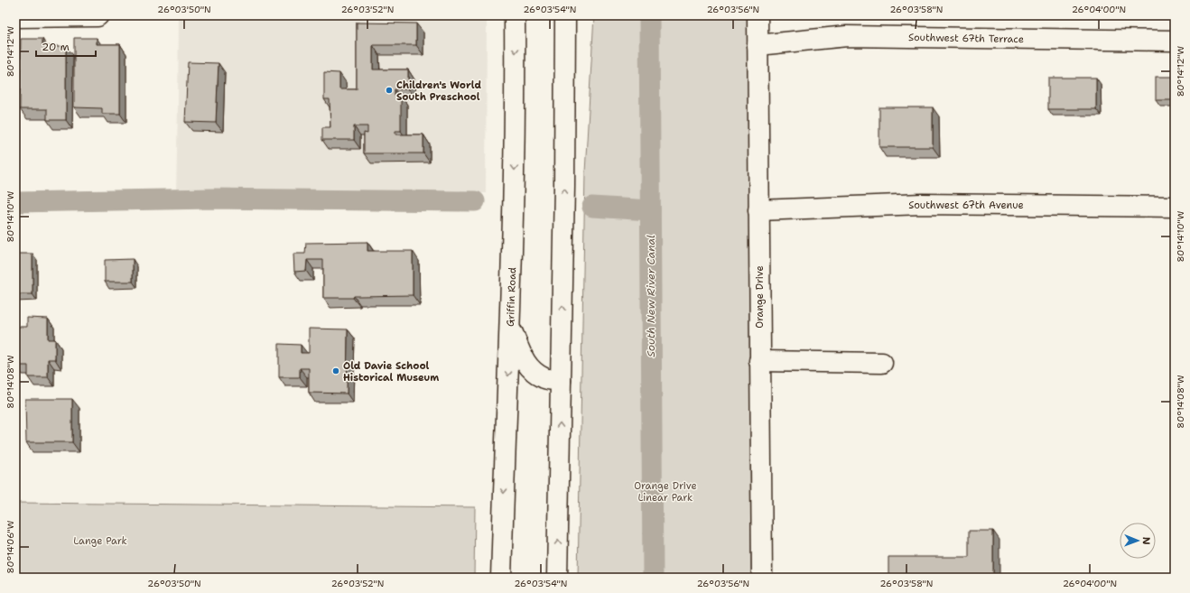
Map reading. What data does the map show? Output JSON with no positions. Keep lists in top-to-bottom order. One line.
{"streets":{"street":["Southwest 67th Terrace","Southwest 67th Avenue","Griffin Road","Orange Drive"]},"crossings":[["Southwest 67th Terrace","Orange Drive"],["Southwest 67th Avenue","Orange Drive"]],"water":["South New River Canal"],"parks":["Orange Drive Linear Park","Lange Park"],"places":["Children's World South Preschool","Old Davie School Historical Museum"],"scale_bar":"20 m","north":"right","coordinates":["26°03'50\"N","26°03'52\"N","26°03'54\"N","26°03'56\"N","26°03'58\"N","26°04'00\"N","80°14'12\"W","80°14'10\"W","80°14'08\"W","80°14'06\"W"]}
